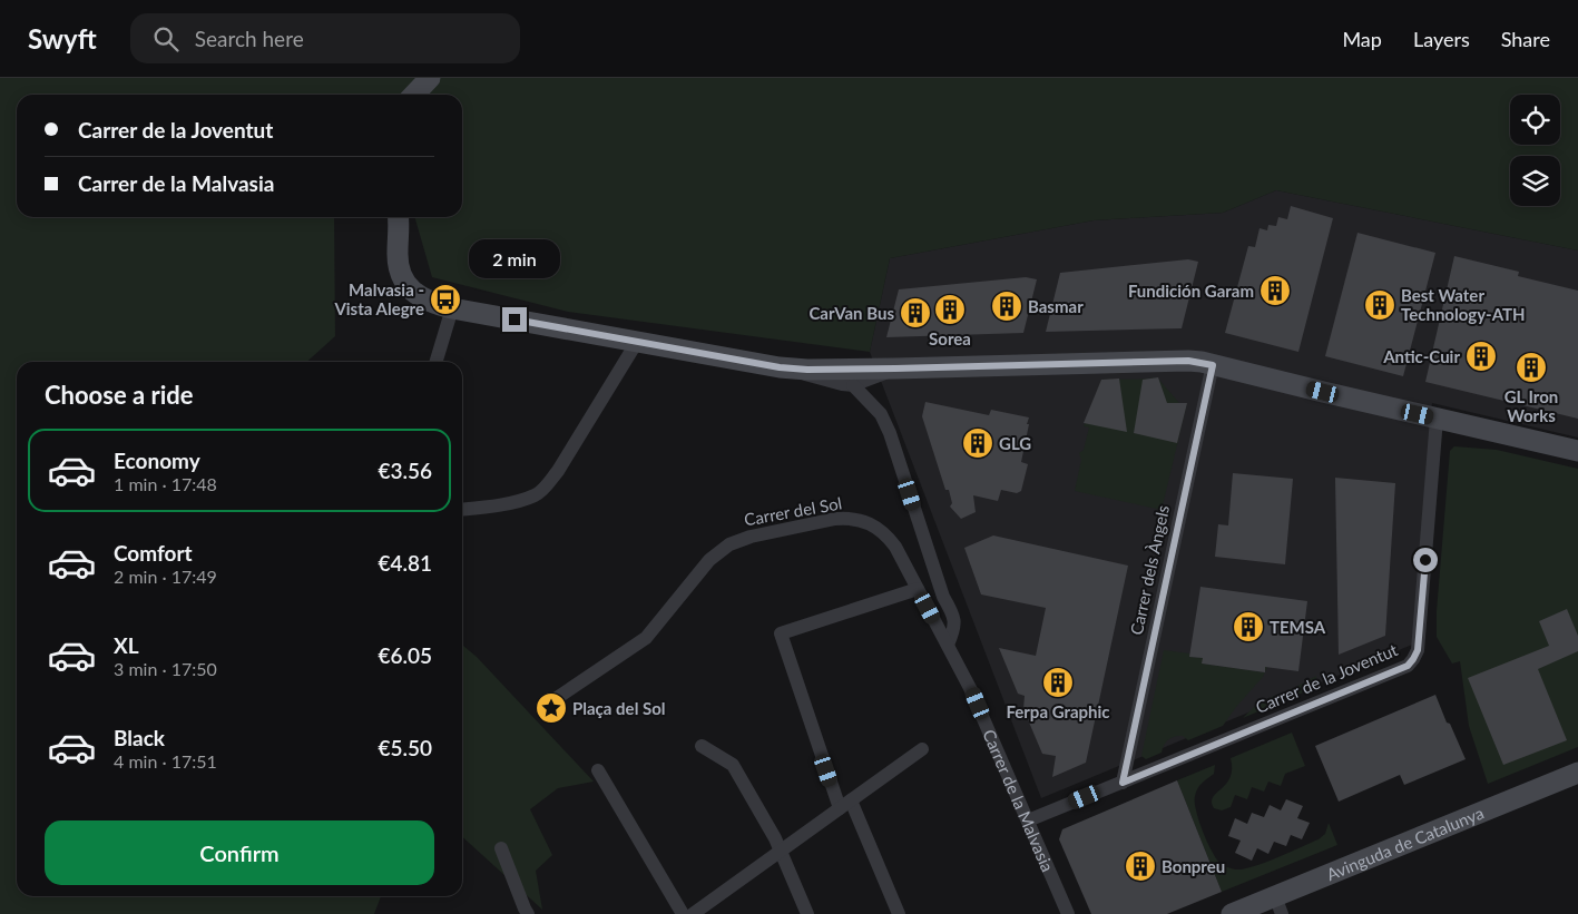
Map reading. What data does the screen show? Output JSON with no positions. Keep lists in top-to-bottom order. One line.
{"streets":{"street":["Carrer del Sol","Carrer dels Àngels","Carrer de la Joventut","Carrer de la Malvasia","Avinguda de Catalunya"]},"crossings":[["Carrer del Sol","Carrer de la Malvasia"],["Carrer dels Àngels","Carrer de la Joventut"],["Carrer de la Joventut","Carrer de la Malvasia"]],"places":{"building":["Fundición Garam","Best Water Technology-ATH","Basmar","Sorea","CarVan Bus","Antic-Cuir","GL Iron Works","GLG","TEMSA","Ferpa Graphic","Bonpreu"],"bus stop":["Malvasia - Vista Alegre"],"place":["Plaça del Sol"]},"page":{"header":"Swyft","search":"Search here","nav":["Map","Layers","Share"],"banner":["Carrer de la Joventut","Carrer de la Malvasia"],"bubble":"2 min","heading":"Choose a ride","list":[{"name":"Economy","note":"1 min · 17:48","value":"€3.56"},{"name":"Comfort","note":"2 min · 17:49","value":"€4.81"},{"name":"XL","note":"3 min · 17:50","value":"€6.05"},{"name":"Black","note":"4 min · 17:51","value":"€5.50"}],"buttons":"Confirm"}}
